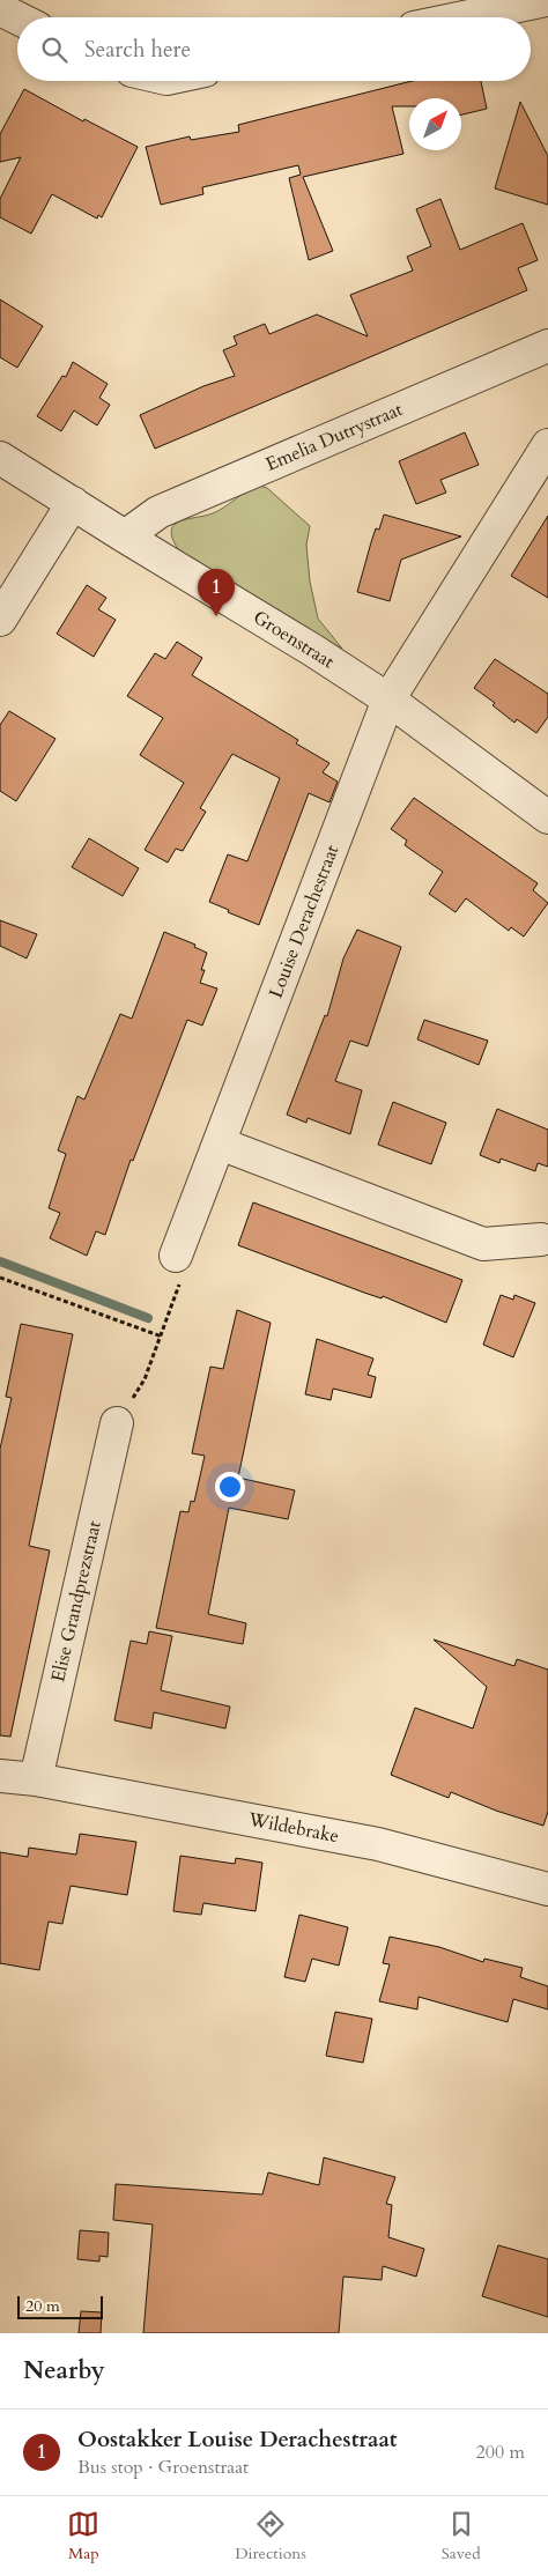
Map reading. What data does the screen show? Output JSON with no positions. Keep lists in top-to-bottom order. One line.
{"streets":{"street":["Emelia Dutrystraat","Groenstraat","Louise Derachestraat","Elise Grandprezstraat","Wildebrake"]},"crossings":[["Emelia Dutrystraat","Groenstraat"],["Groenstraat","Louise Derachestraat"],["Elise Grandprezstraat","Wildebrake"]],"scale_bar":"20 m","north":"top right","page":{"search":"Search here","pins":"1","scale":"20 m","heading":"Nearby","list":[{"mark":"1","name":"Oostakker Louise Derachestraat","note":"Bus stop · Groenstraat","value":"200 m"}],"nav":["Map","Directions","Saved"]}}
